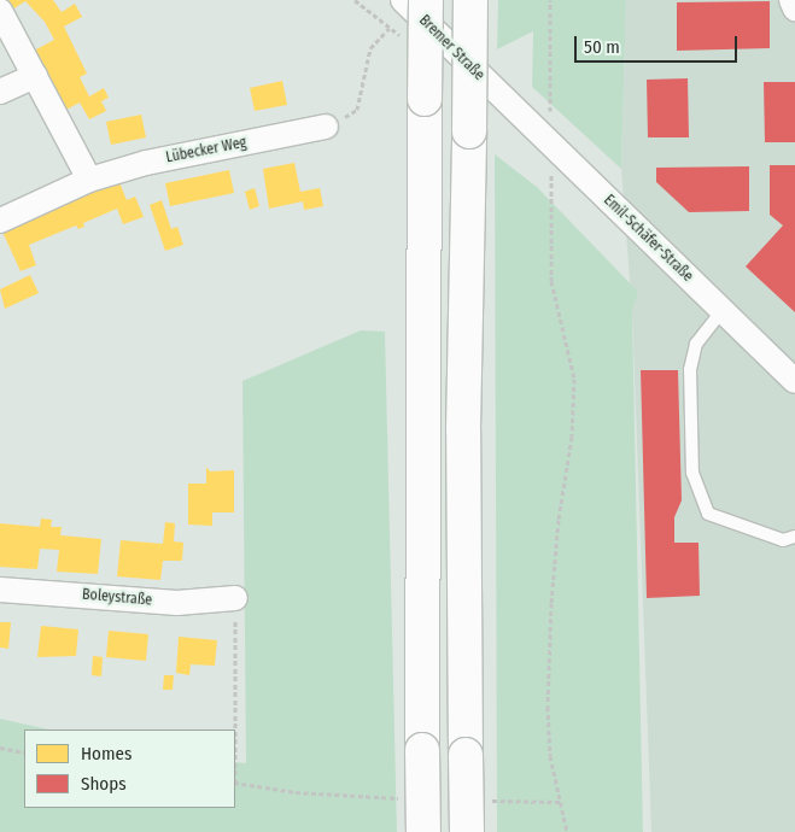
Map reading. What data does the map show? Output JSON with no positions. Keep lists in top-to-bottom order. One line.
{"streets":{"street":["Bremer Straße","Lübecker Weg","Emil-Schäfer-Straße","Boleystraße"]},"crossings":[["Bremer Straße","Emil-Schäfer-Straße"]],"legend":["Homes","Shops"],"scale_bar":"50 m"}
